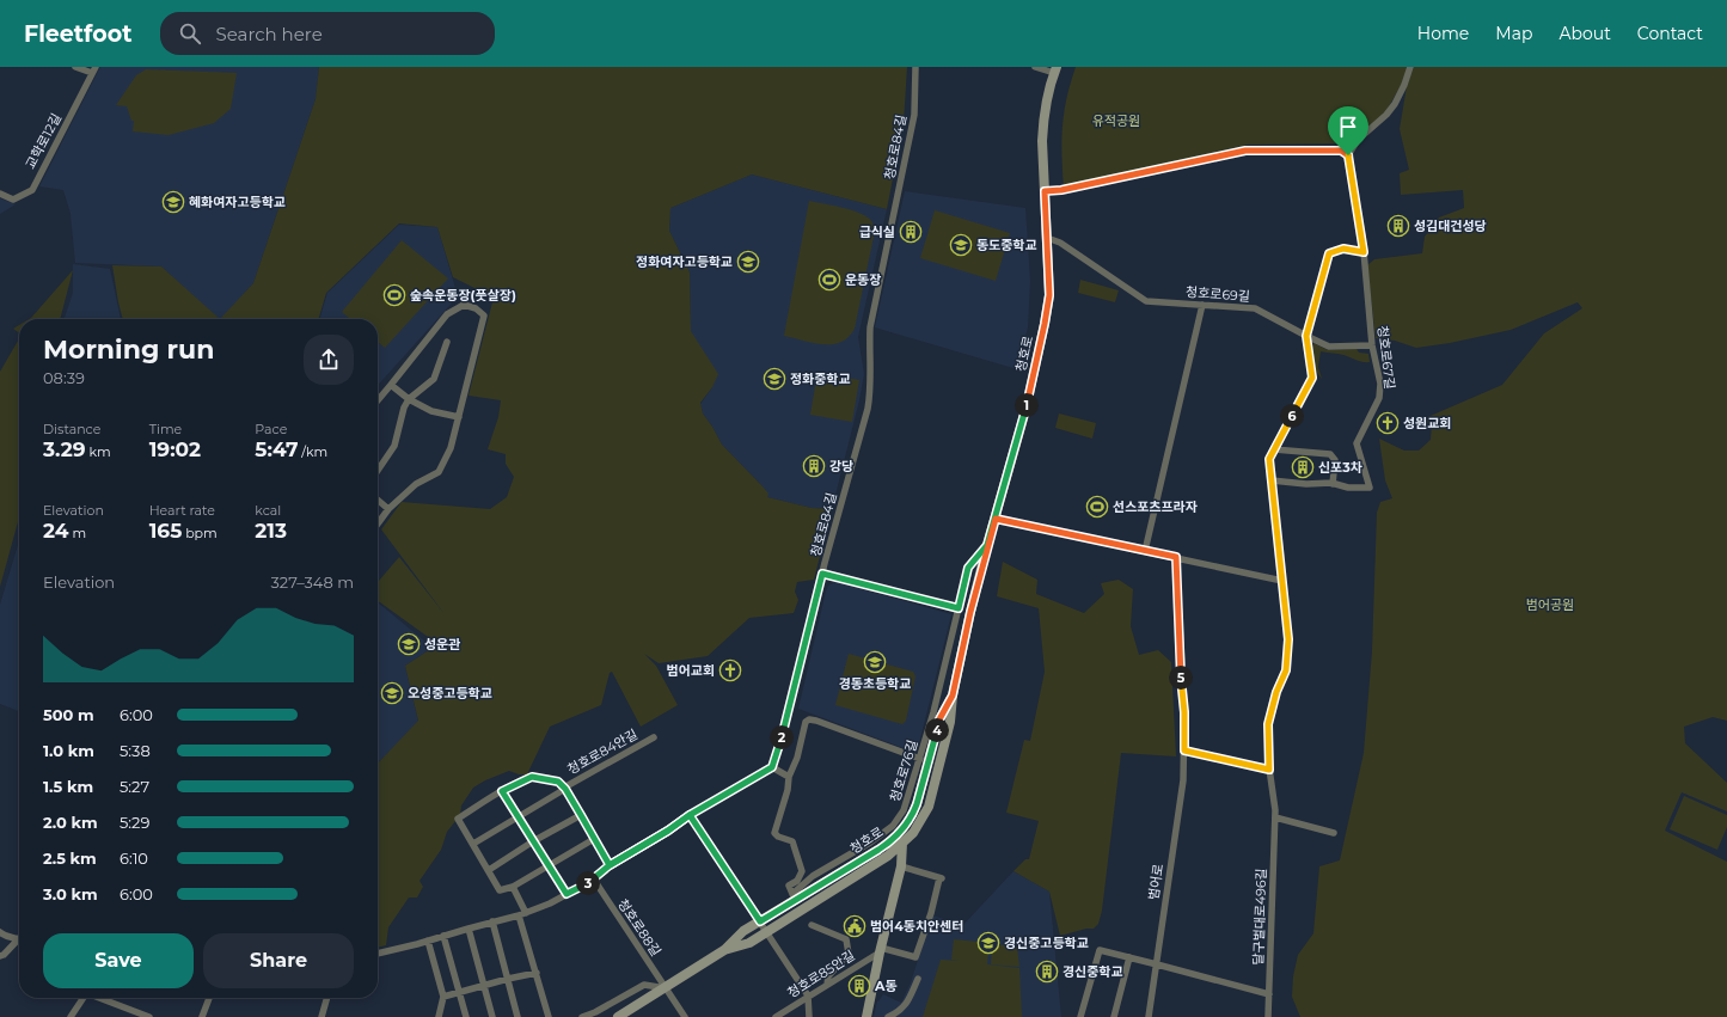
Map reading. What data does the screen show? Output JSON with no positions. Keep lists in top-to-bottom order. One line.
{"streets":{"main road":["청호로"],"street":["교학로12길","청호로84길","청호로69길","청호로67길","청호로84안길","청호로76길","범어로","달구벌대로496길","청호로88길","청호로85안길"]},"crossings":[["청호로69길","청호로"],["청호로69길","청호로67길"],["청호로","청호로76길"],["청호로","청호로88길"]],"parks":["유적공원","범어공원"],"places":{"school or university":["혜화여자고등학교","동도중학교","정화여자고등학교","정화중학교","성운관","경동초등학교","오성중고등학교","경신중고등학교"],"building":["성김대건성당","급식실","강당","신포3차","경신중학교","A동"],"sports":["운동장","숲속운동장(풋살장)","선스포츠프라자"],"church":["성원교회","범어교회"],"public building":["범어4동치안센터"]},"page":{"header":"Fleetfoot","search":"Search here","nav":["Home","Map","About","Contact"],"heading":["Morning run","08:39"],"pins":["1","6","5","4","2","3"],"stats":[["Distance","3.29 km"],["Time","19:02"],["Pace","5:47 /km"],["Elevation","24 m"],["Heart rate","165 bpm"],["kcal","213"]],"chart":["Elevation","327–348 m"],"list":[{"name":"500 m","note":"6:00"},{"name":"1.0 km","note":"5:38"},{"name":"1.5 km","note":"5:27"},{"name":"2.0 km","note":"5:29"},{"name":"2.5 km","note":"6:10"},{"name":"3.0 km","note":"6:00"}],"buttons":["Save","Share"]}}
